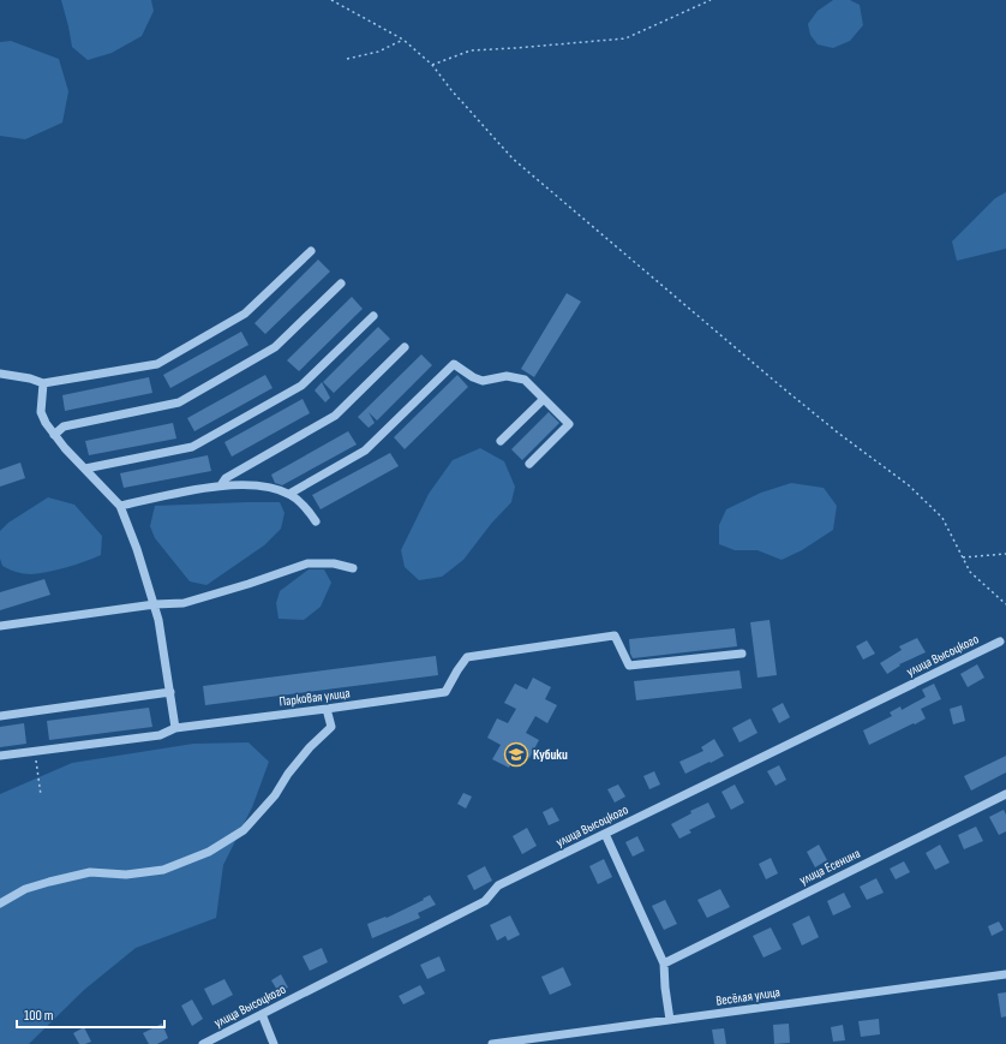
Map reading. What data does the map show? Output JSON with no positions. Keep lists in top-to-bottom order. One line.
{"streets":{"street":["улица Высоцкого","Парковая улица","улица Есенина","Весёлая улица"]},"places":{"school or university":["Кубики"]},"scale_bar":"100 m"}
